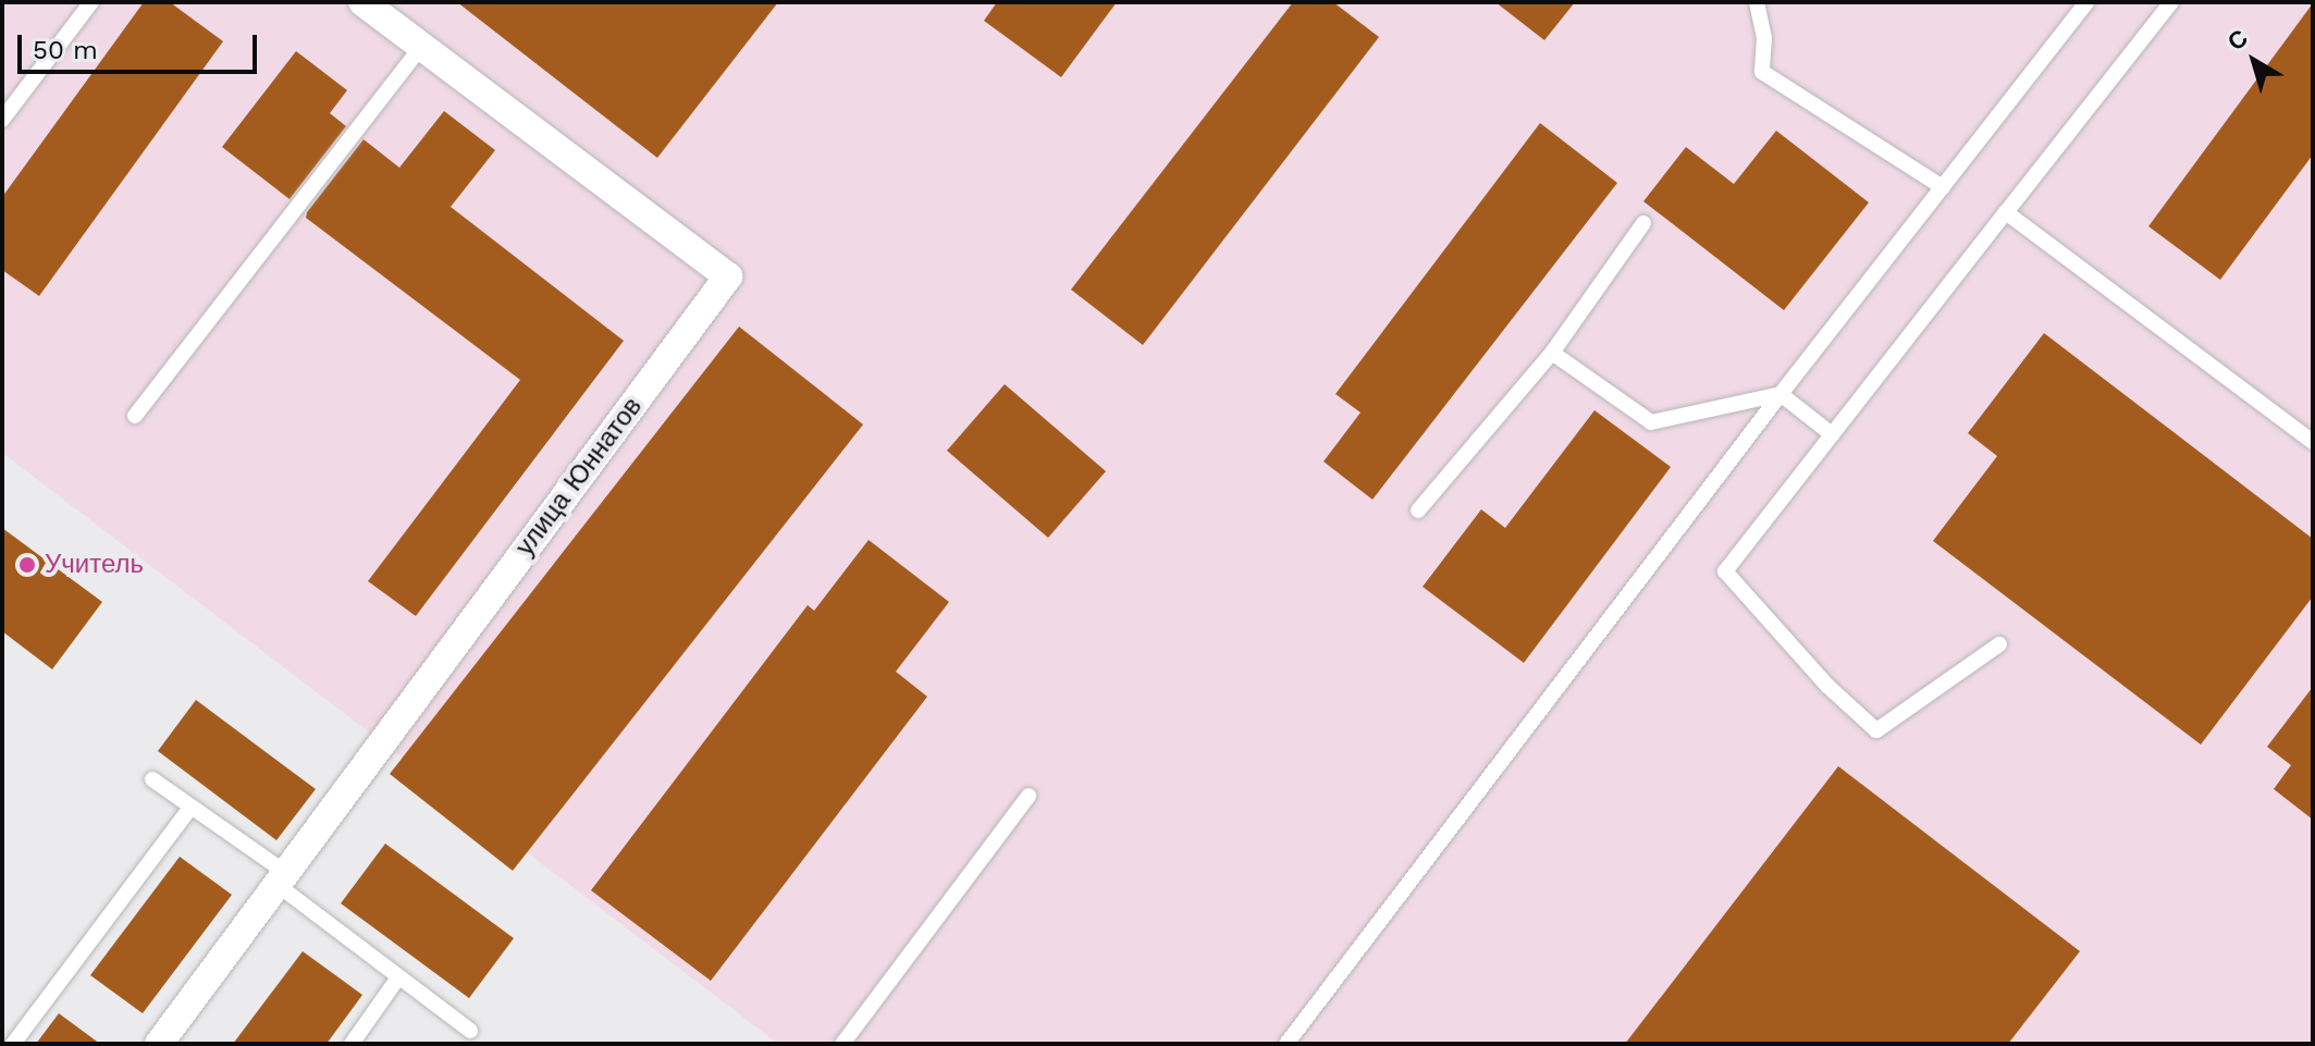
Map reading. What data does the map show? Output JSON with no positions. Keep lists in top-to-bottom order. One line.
{"streets":{"street":["улица Юннатов"]},"places":["Учитель"],"scale_bar":"50 m","north":"top left"}
